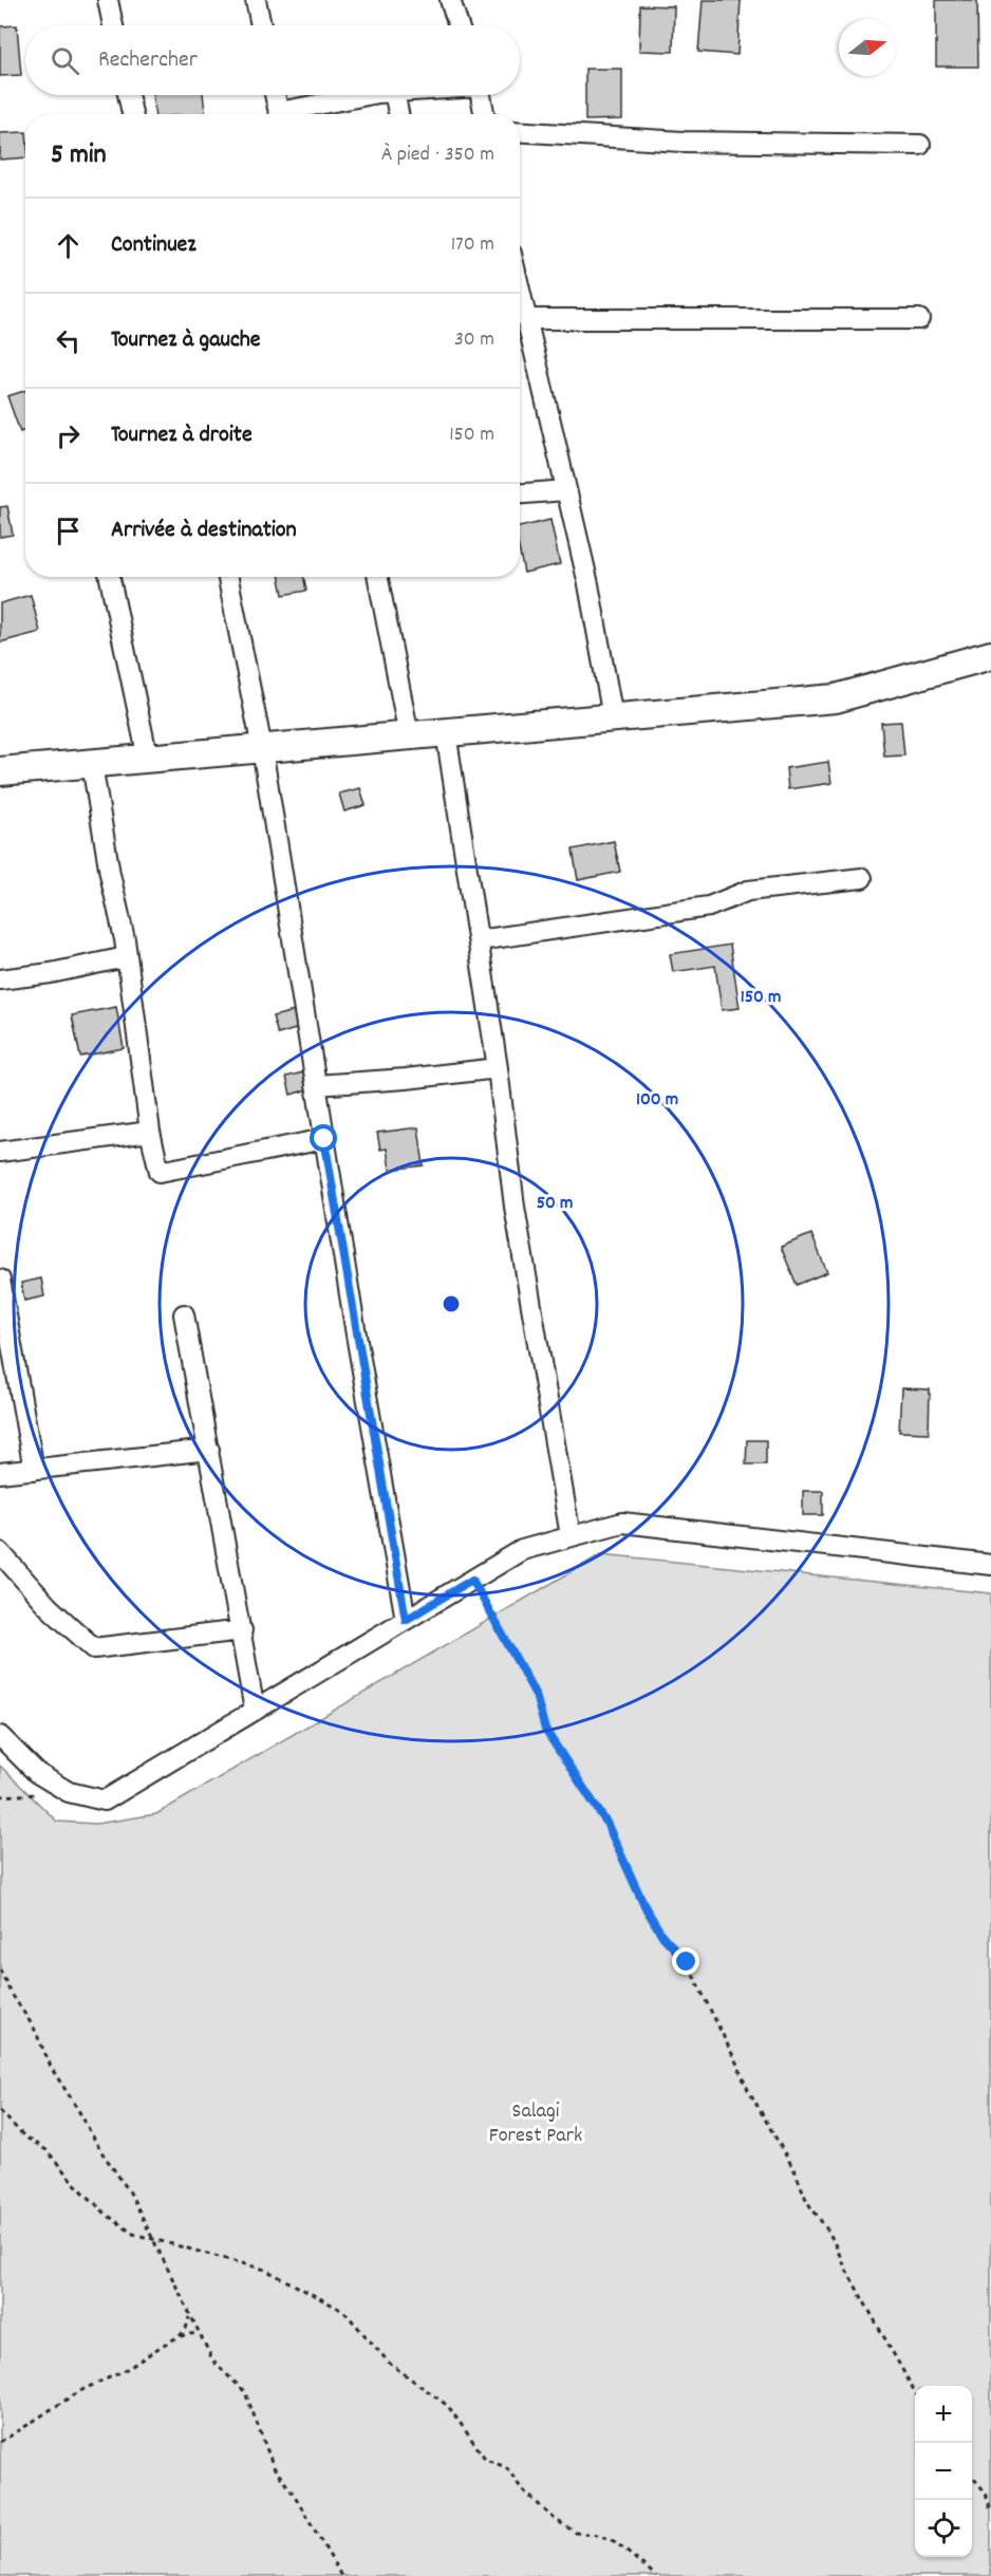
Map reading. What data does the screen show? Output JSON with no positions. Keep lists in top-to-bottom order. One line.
{"parks":["Salagi Forest Park"],"north":"right","page":{"search":"Rechercher","heading":["5 min","À pied · 350 m"],"list":[["Continuez","170 m"],["Tournez à gauche","30 m"],["Tournez à droite","150 m"],"Arrivée à destination"],"map_buttons":["+","−"]},"rings":["150 m","100 m","50 m"]}
